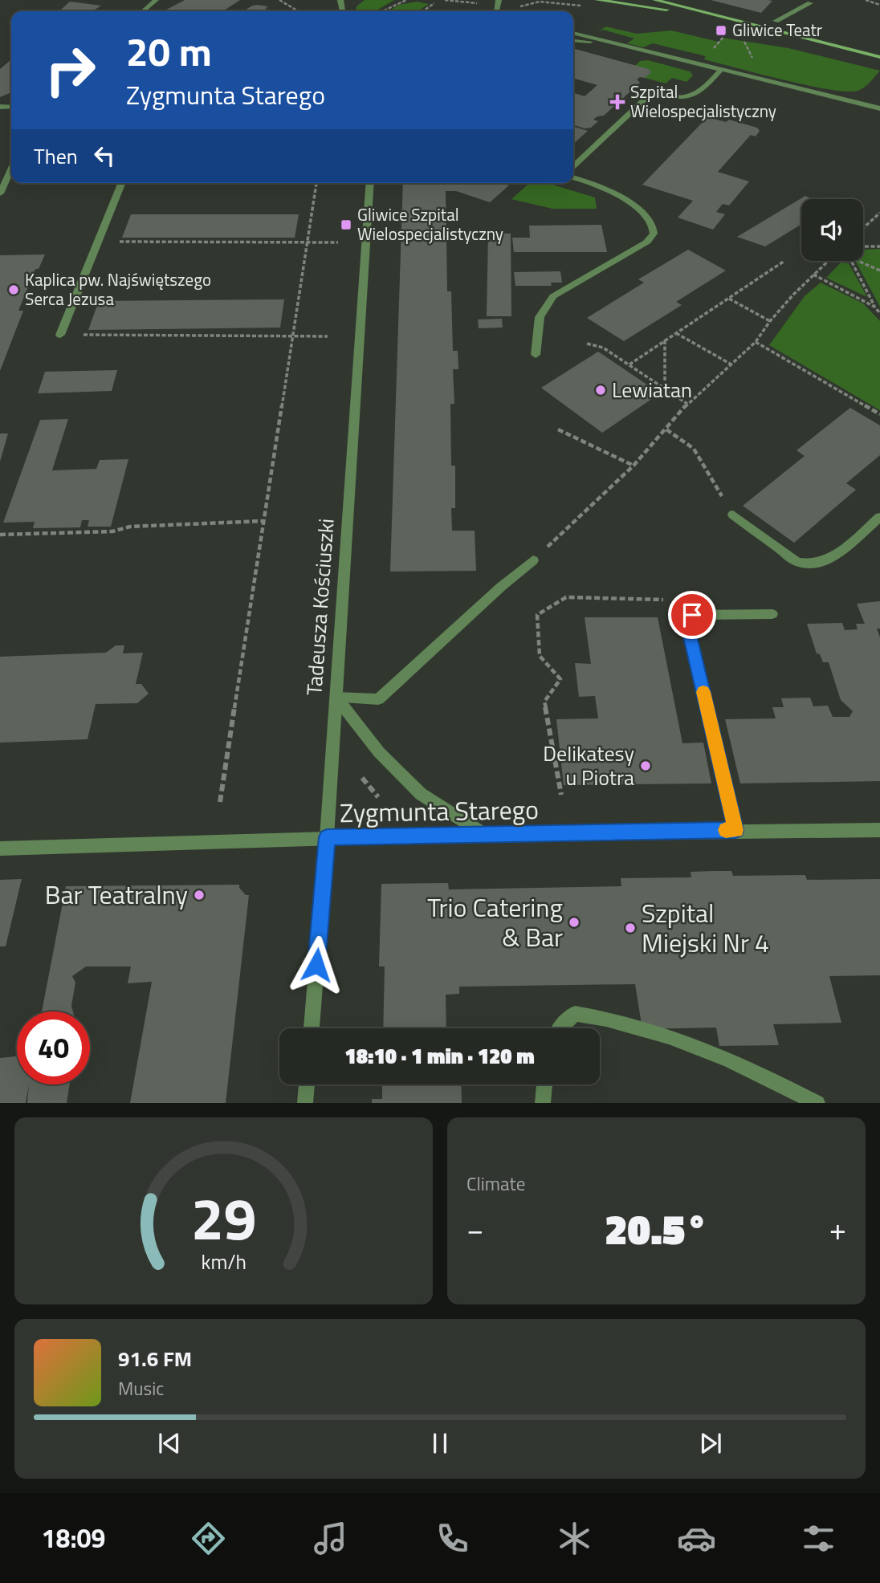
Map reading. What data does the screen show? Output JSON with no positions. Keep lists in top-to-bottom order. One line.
{"streets":{"street":["Tadeusza Kościuszki","Zygmunta Starego"]},"crossings":[["Tadeusza Kościuszki","Zygmunta Starego"]],"places":{"transit":["Gliwice Teatr","Gliwice Szpital Wielospecjalistyczny"],"health":["Szpital Wielospecjalistyczny"],"other":["Kaplica pw. Najświętszego Serca Jezusa","Lewiatan","Delikatesy u Piotra","Bar Teatralny","Trio Catering & Bar","Szpital Miejski Nr 4"]},"page":{"turn":["20 m","Zygmunta Starego"],"then":"Then","limit":"40","trip":"18:10 · 1 min · 120 m","tile":"Climate","heat":["−","20.5°","+"],"song":["91.6 FM","Music"],"tabs":"18:09","gauge":["29","km/h"]}}
